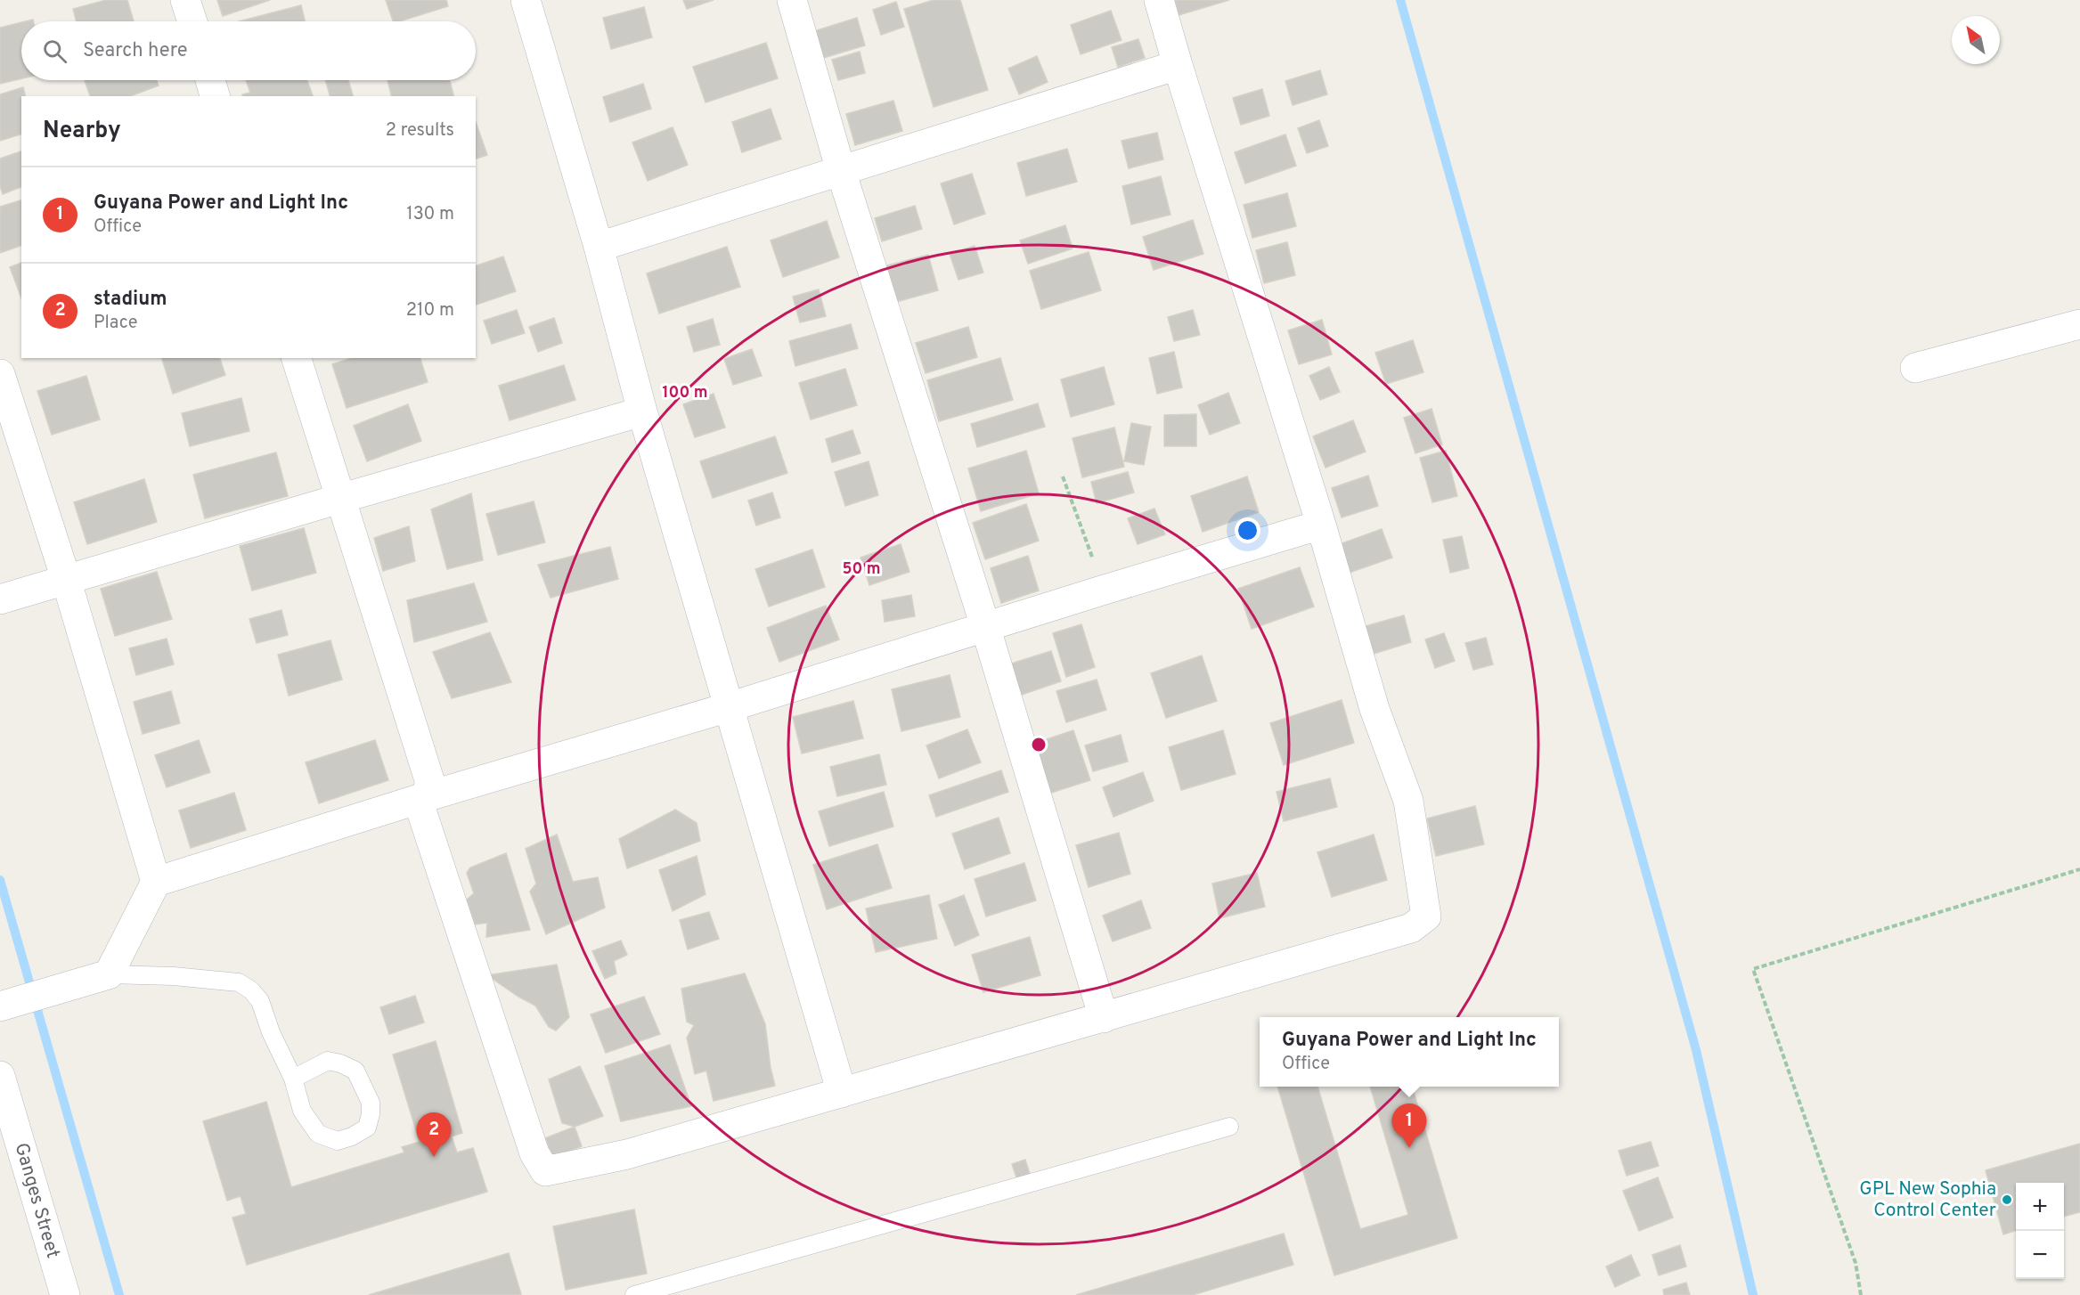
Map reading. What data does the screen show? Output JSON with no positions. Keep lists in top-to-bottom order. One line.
{"streets":{"street":["Ganges Street"]},"places":["GPL New Sophia Control Center"],"north":"top left","page":{"search":"Search here","heading":["Nearby","2 results"],"list":[{"mark":"1","name":"Guyana Power and Light Inc","note":"Office","value":"130 m"},{"mark":"2","name":"stadium","note":"Place","value":"210 m"}],"popup":["Guyana Power and Light Inc","Office"],"pins":["1","2"],"map_buttons":["+","−"]},"rings":["100 m","50 m"]}
